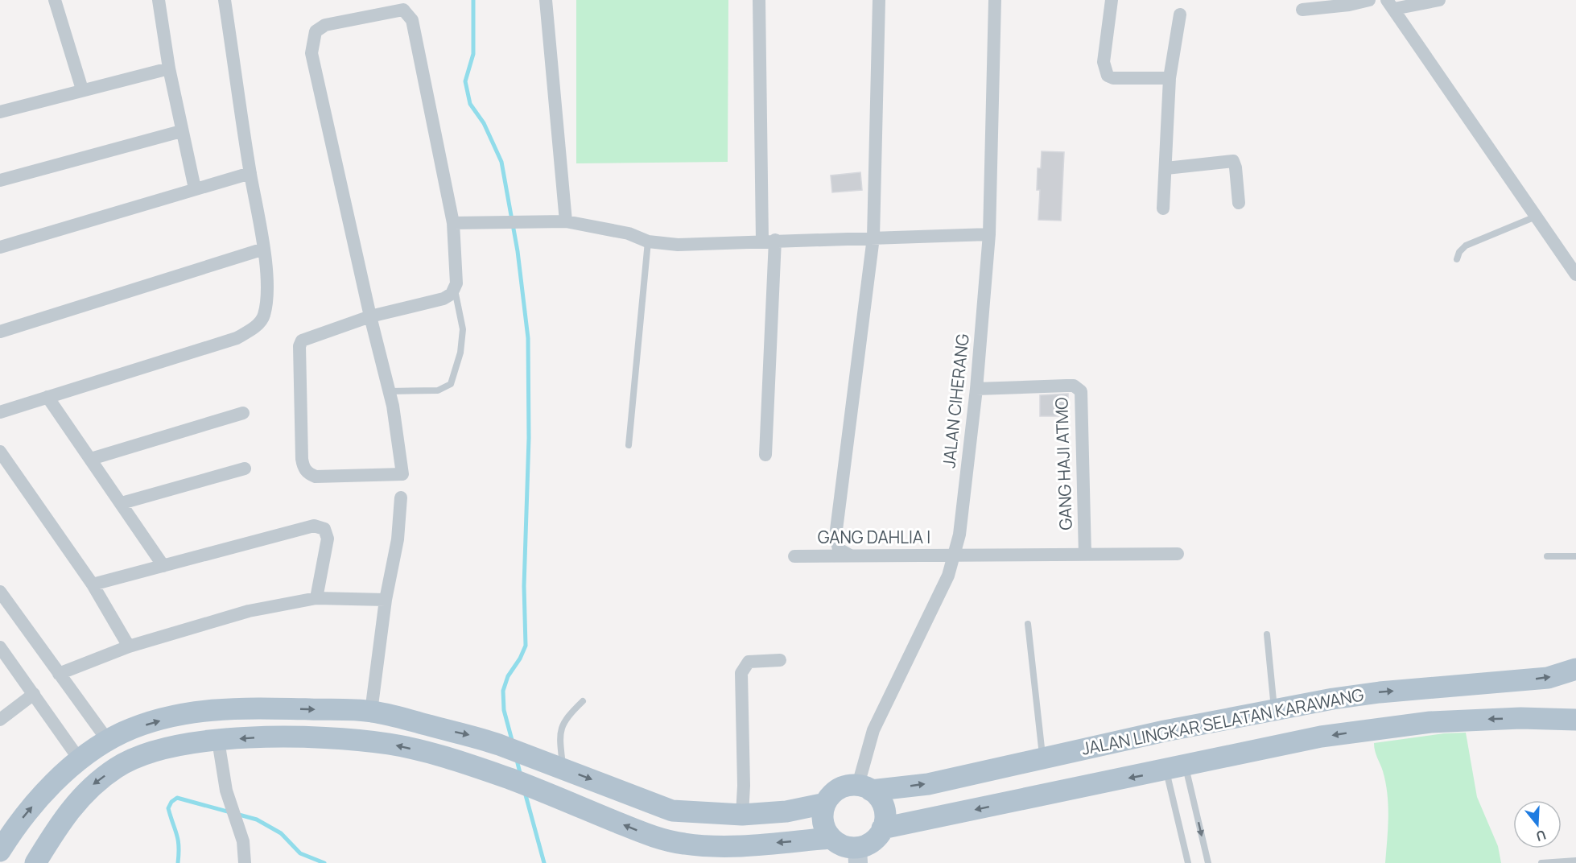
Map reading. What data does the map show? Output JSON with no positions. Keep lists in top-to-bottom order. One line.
{"streets":{"main road":["JALAN LINGKAR SELATAN KARAWANG"],"street":["JALAN CIHERANG","GANG HAJI ATMO","GANG DAHLIA I"]},"crossings":[["JALAN CIHERANG","GANG HAJI ATMO"],["JALAN CIHERANG","GANG DAHLIA I"],["JALAN CIHERANG","JALAN LINGKAR SELATAN KARAWANG"],["GANG HAJI ATMO","GANG DAHLIA I"]],"north":"bottom"}
